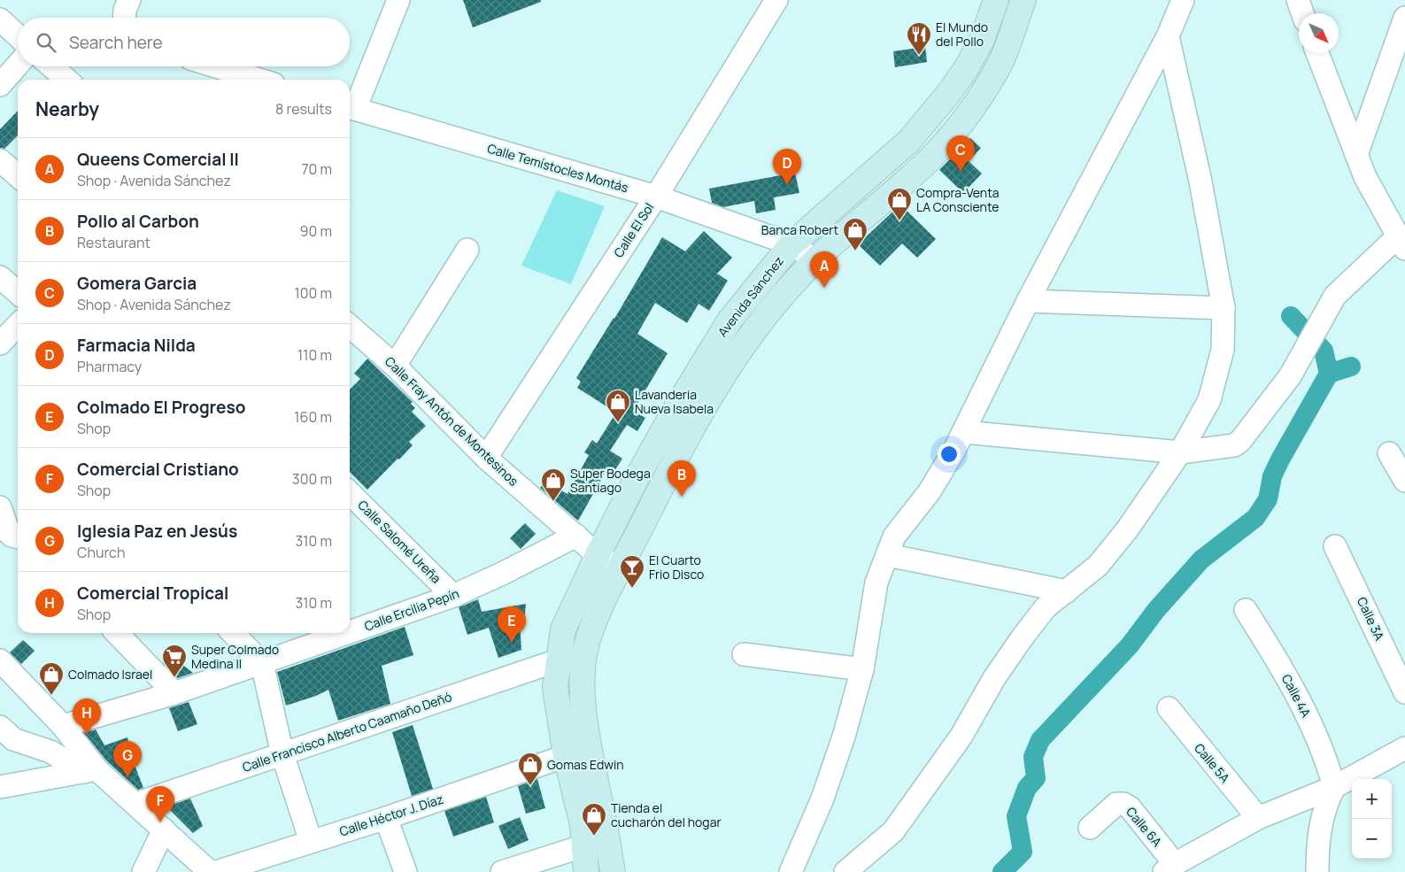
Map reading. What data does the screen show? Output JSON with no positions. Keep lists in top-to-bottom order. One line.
{"streets":{"street":["Calle Temístocles Montás","Calle El Sol","Avenida Sánchez","Calle Fray Antón de Montesinos","Calle Salomé Ureña","Calle Ercilia Pepín","Calle 3A","Calle 4A","Calle Francisco Alberto Caamaño Deñó","Calle 5A","Calle Héctor J. Díaz","Calle 6A"]},"crossings":[["Calle Temístocles Montás","Calle El Sol"],["Calle Temístocles Montás","Avenida Sánchez"],["Calle El Sol","Calle Fray Antón de Montesinos"],["Avenida Sánchez","Calle Fray Antón de Montesinos"],["Avenida Sánchez","Calle Francisco Alberto Caamaño Deñó"],["Avenida Sánchez","Calle Héctor J. Díaz"],["Calle Fray Antón de Montesinos","Calle Ercilia Pepín"],["Calle Salomé Ureña","Calle Ercilia Pepín"]],"places":{"restaurant":["El Mundo del Pollo"],"shop":["Compra-Venta LA Consciente","Banca Robert","Lavanderia Nueva Isabela","Super Bodega Santiago","Colmado Israel","Gomas Edwin","Tienda el cucharón del hogar"],"bar":["El Cuarto Frio Disco"],"supermarket":["Super Colmado Medina II"]},"north":"bottom right","page":{"search":"Search here","heading":["Nearby","8 results"],"pins":["C","D","A","B","E","H","G","F"],"list":[{"mark":"A","name":"Queens Comercial II","note":"Shop · Avenida Sánchez","value":"70 m"},{"mark":"B","name":"Pollo al Carbon","note":"Restaurant","value":"90 m"},{"mark":"C","name":"Gomera Garcia","note":"Shop · Avenida Sánchez","value":"100 m"},{"mark":"D","name":"Farmacia Nilda","note":"Pharmacy","value":"110 m"},{"mark":"E","name":"Colmado El Progreso","note":"Shop","value":"160 m"},{"mark":"F","name":"Comercial Cristiano","note":"Shop","value":"300 m"},{"mark":"G","name":"Iglesia Paz en Jesús","note":"Church","value":"310 m"},{"mark":"H","name":"Comercial Tropical","note":"Shop","value":"310 m"}],"map_buttons":["+","−"]}}
